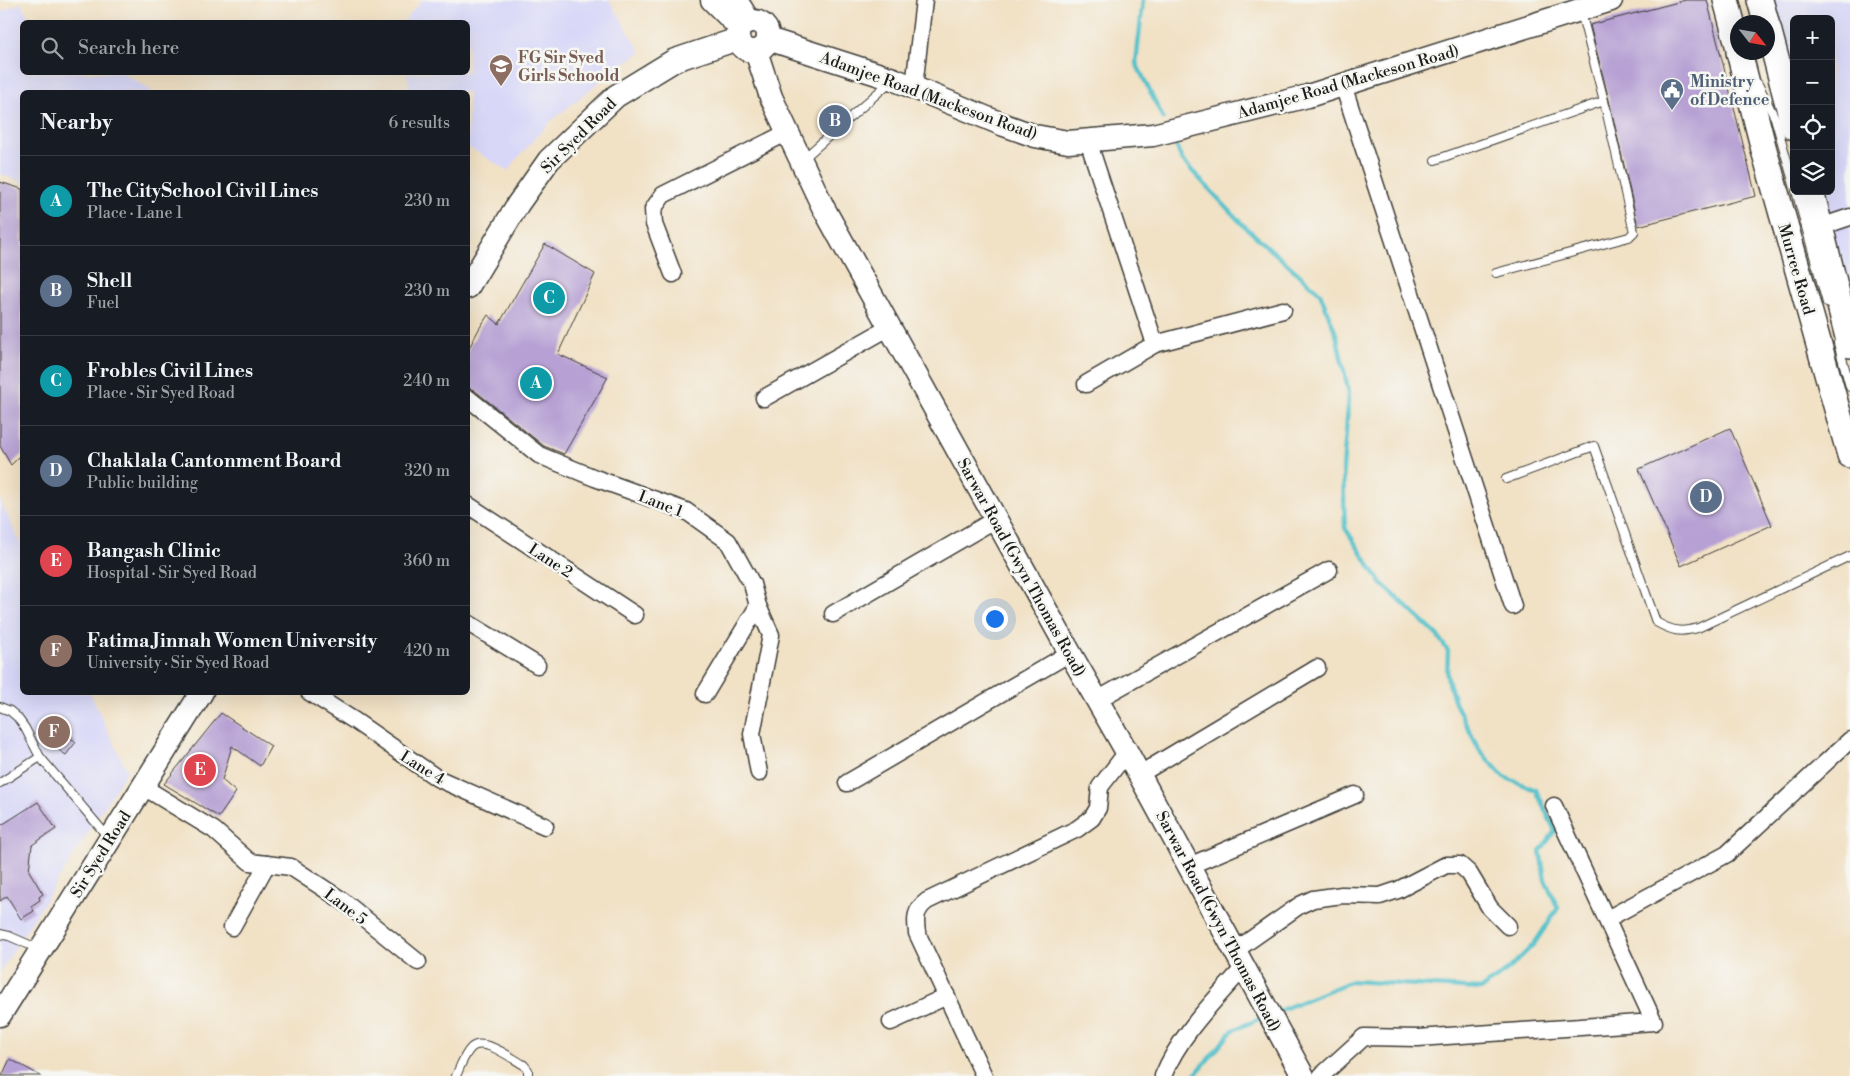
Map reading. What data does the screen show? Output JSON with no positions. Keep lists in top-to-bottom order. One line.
{"streets":{"main road":["Murree Road"],"street":["Adamjee Road (Mackeson Road)","Sir Syed Road","Lane 1","Lane 2","Sarwar Road (Gwyn Thomas Road)","Lane 4","Lane 5"]},"crossings":[["Adamjee Road (Mackeson Road)","Sir Syed Road"],["Adamjee Road (Mackeson Road)","Sarwar Road (Gwyn Thomas Road)"],["Sir Syed Road","Sarwar Road (Gwyn Thomas Road)"],["Sir Syed Road","Lane 5"]],"places":{"school or university":["FG Sir Syed Girls Schoold"],"public building":["Ministry of Defence"]},"north":"bottom right","page":{"map_buttons":["+","−"],"search":"Search here","heading":["Nearby","6 results"],"pins":["B","C","A","D","F","E"],"list":[{"mark":"A","name":"The CitySchool Civil Lines","note":"Place · Lane 1","value":"230 m"},{"mark":"B","name":"Shell","note":"Fuel","value":"230 m"},{"mark":"C","name":"Frobles Civil Lines","note":"Place · Sir Syed Road","value":"240 m"},{"mark":"D","name":"Chaklala Cantonment Board","note":"Public building","value":"320 m"},{"mark":"E","name":"Bangash Clinic","note":"Hospital · Sir Syed Road","value":"360 m"},{"mark":"F","name":"Fatima Jinnah Women University","note":"University · Sir Syed Road","value":"420 m"}]}}
